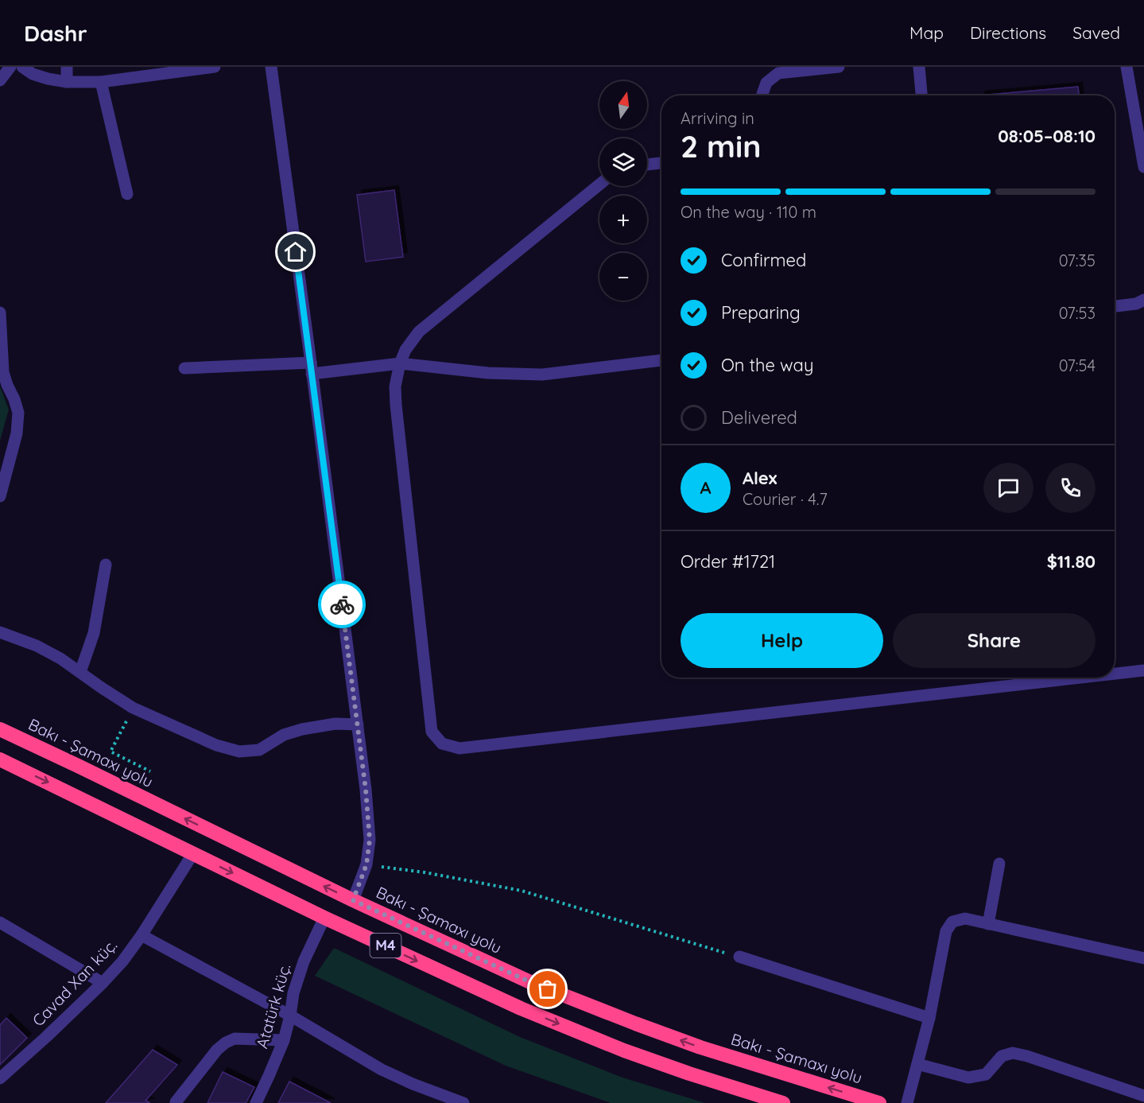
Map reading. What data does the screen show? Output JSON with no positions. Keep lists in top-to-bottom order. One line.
{"streets":{"highway":["Bakı - Şamaxı yolu","M4"],"street":["Cavad Xan küç.","Atatürk küç."]},"crossings":[["M4","Cavad Xan küç."],["M4","Atatürk küç."]],"north":"top","page":{"header":"Dashr","nav":["Map","Directions","Saved"],"map_buttons":["+","−"],"heading":["2 min","Arriving in","08:05–08:10"],"panel":["Alex","Courier · 4.7","Order #1721","$11.80"],"bar":"On the way · 110 m","list":[["Confirmed","07:35"],["Preparing","07:53"],["On the way","07:54"],"Delivered"],"round":"A","buttons":["Help","Share"]}}
